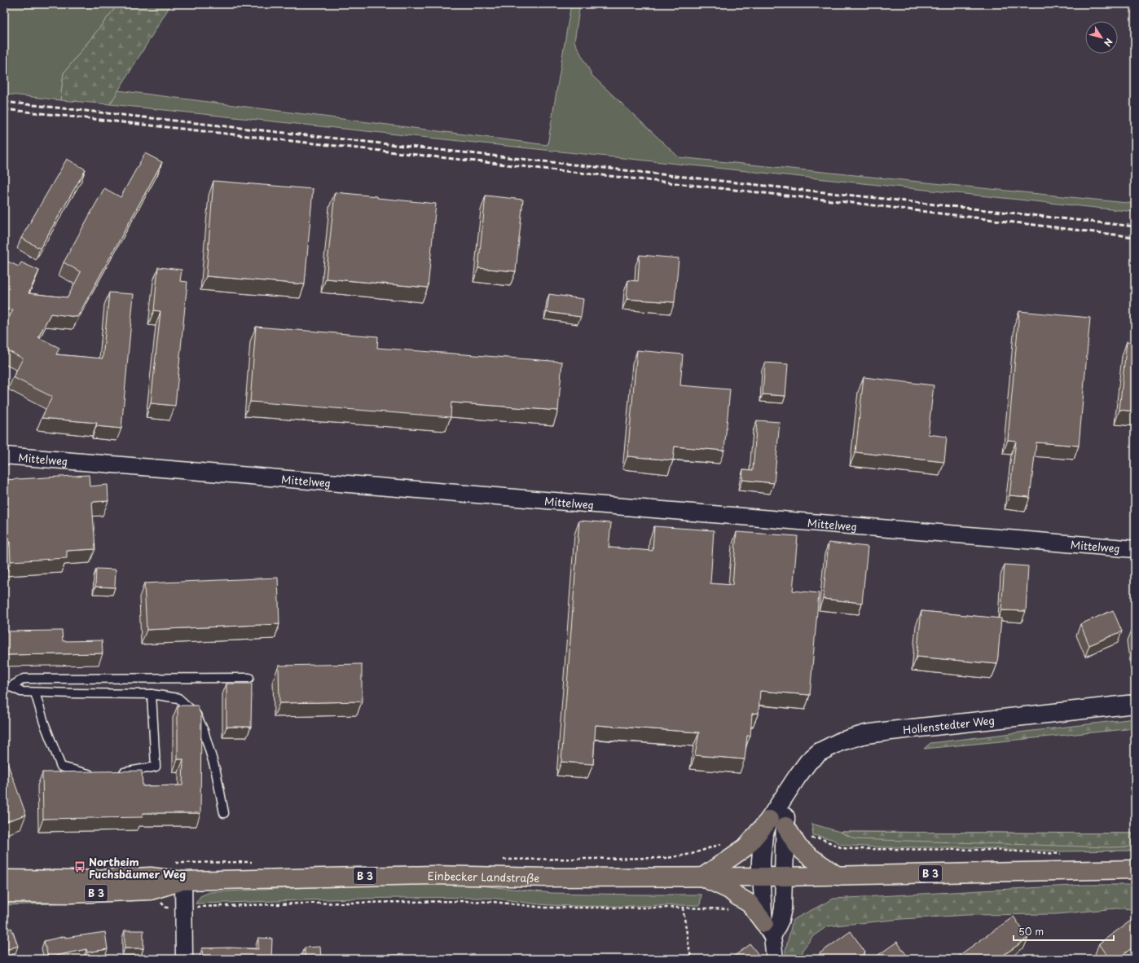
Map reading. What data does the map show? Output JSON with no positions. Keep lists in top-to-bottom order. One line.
{"streets":{"main road":["Hollenstedter Weg","B 3","Einbecker Landstraße"],"street":["Mittelweg"]},"crossings":[["Hollenstedter Weg","Einbecker Landstraße"],["B 3","Einbecker Landstraße"]],"places":{"bus stop":["Northeim Fuchsbäumer Weg"]},"scale_bar":"50 m","north":"bottom right"}
